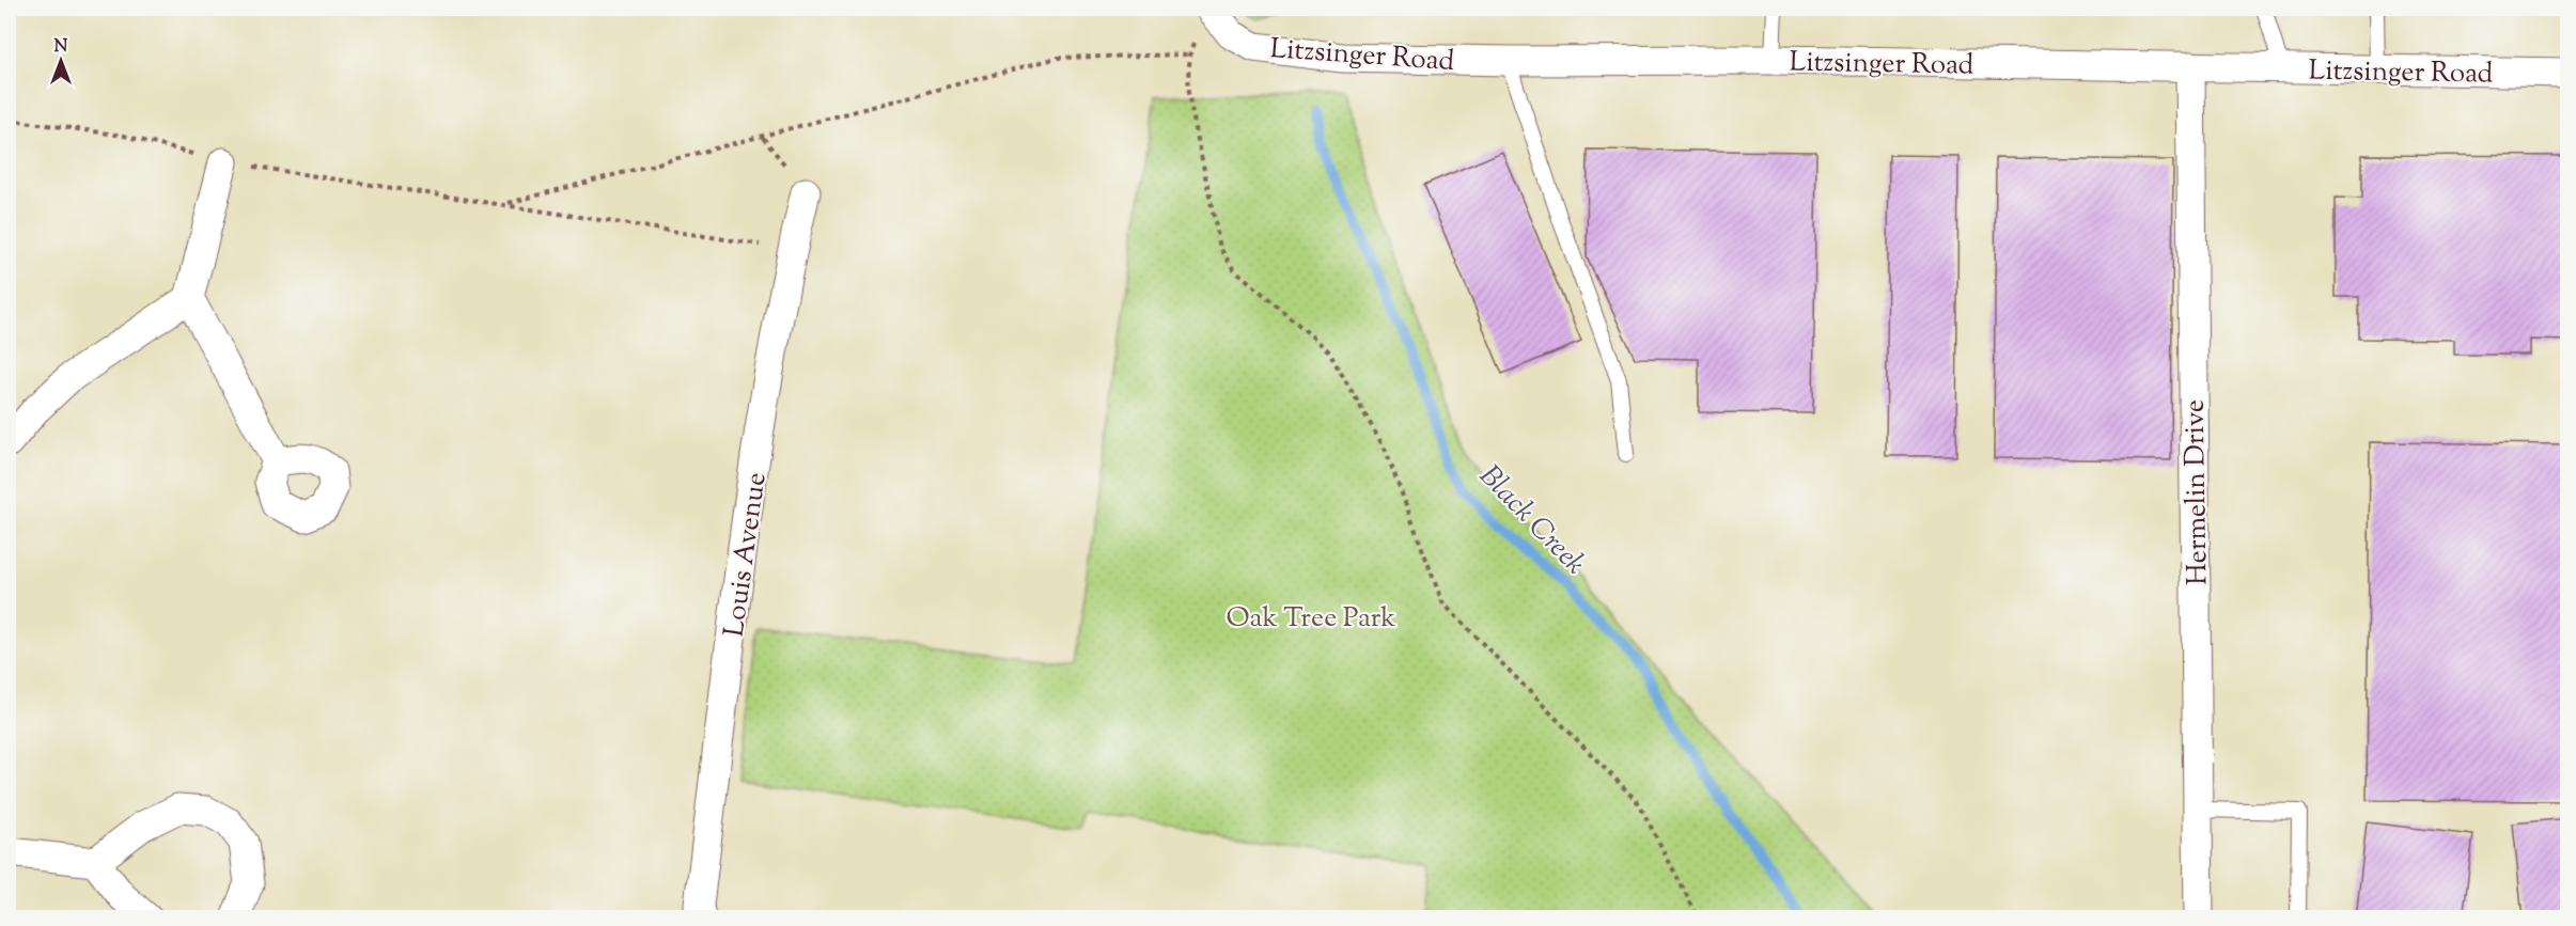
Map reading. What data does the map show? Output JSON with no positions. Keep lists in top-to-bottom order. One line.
{"streets":{"street":["Litzsinger Road","Hermelin Drive","Louis Avenue"]},"crossings":[["Litzsinger Road","Hermelin Drive"]],"water":["Black Creek"],"parks":["Oak Tree Park"],"north":"top"}
